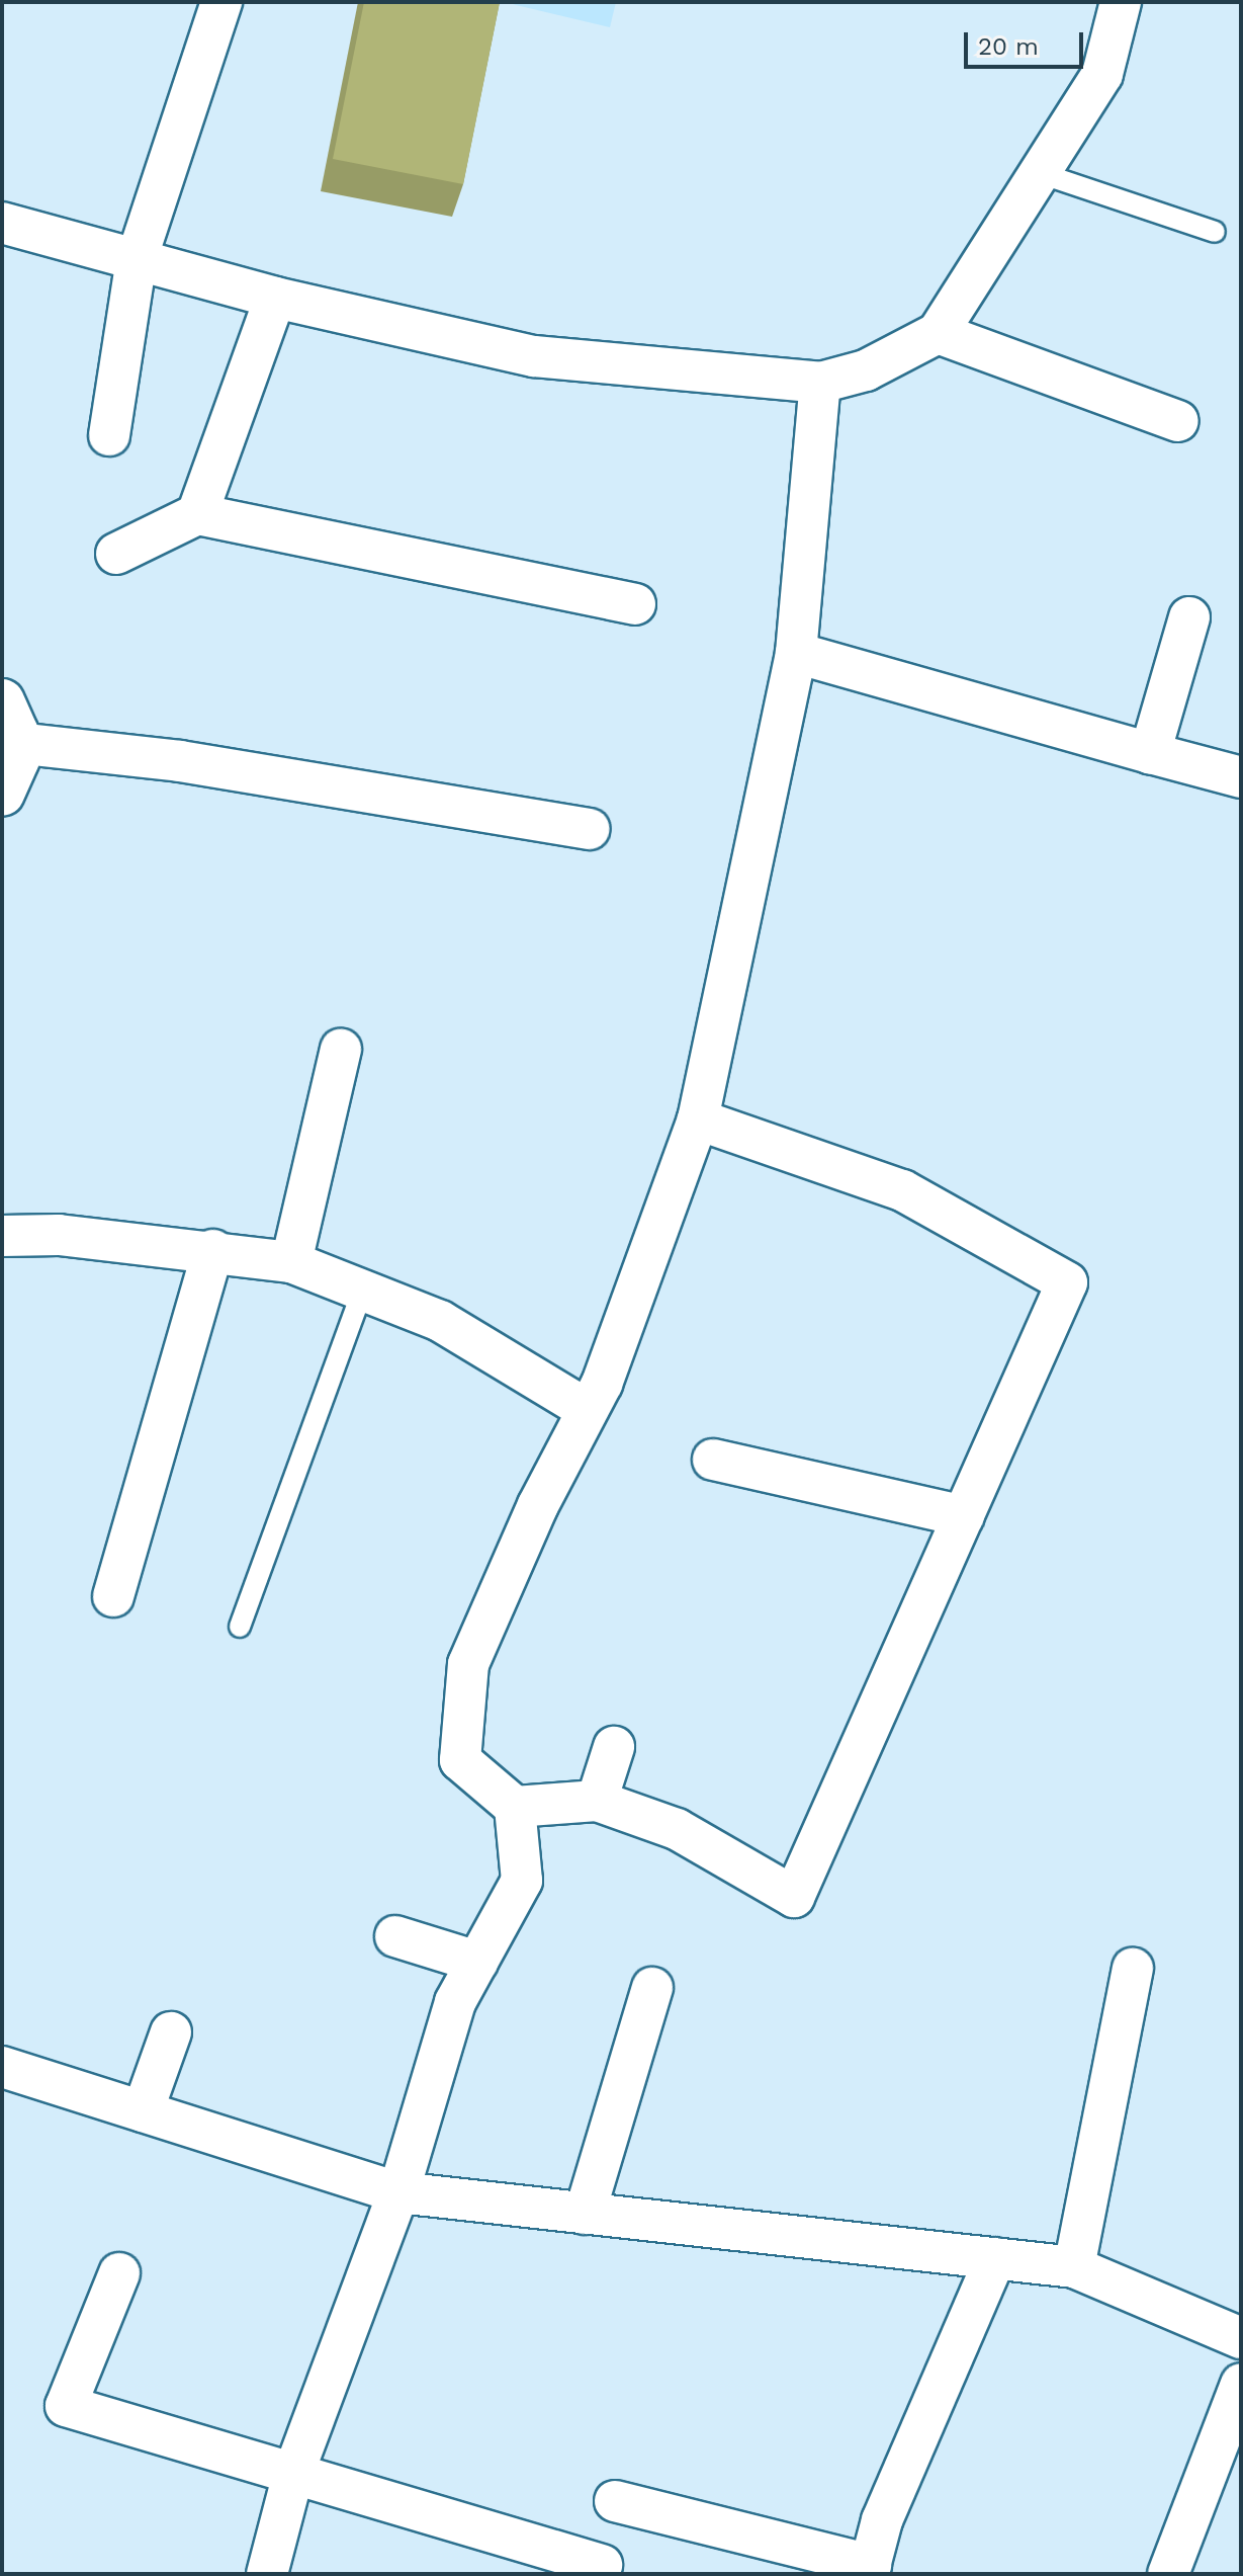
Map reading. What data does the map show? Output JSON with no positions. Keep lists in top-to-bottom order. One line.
{"scale_bar":"20 m"}
